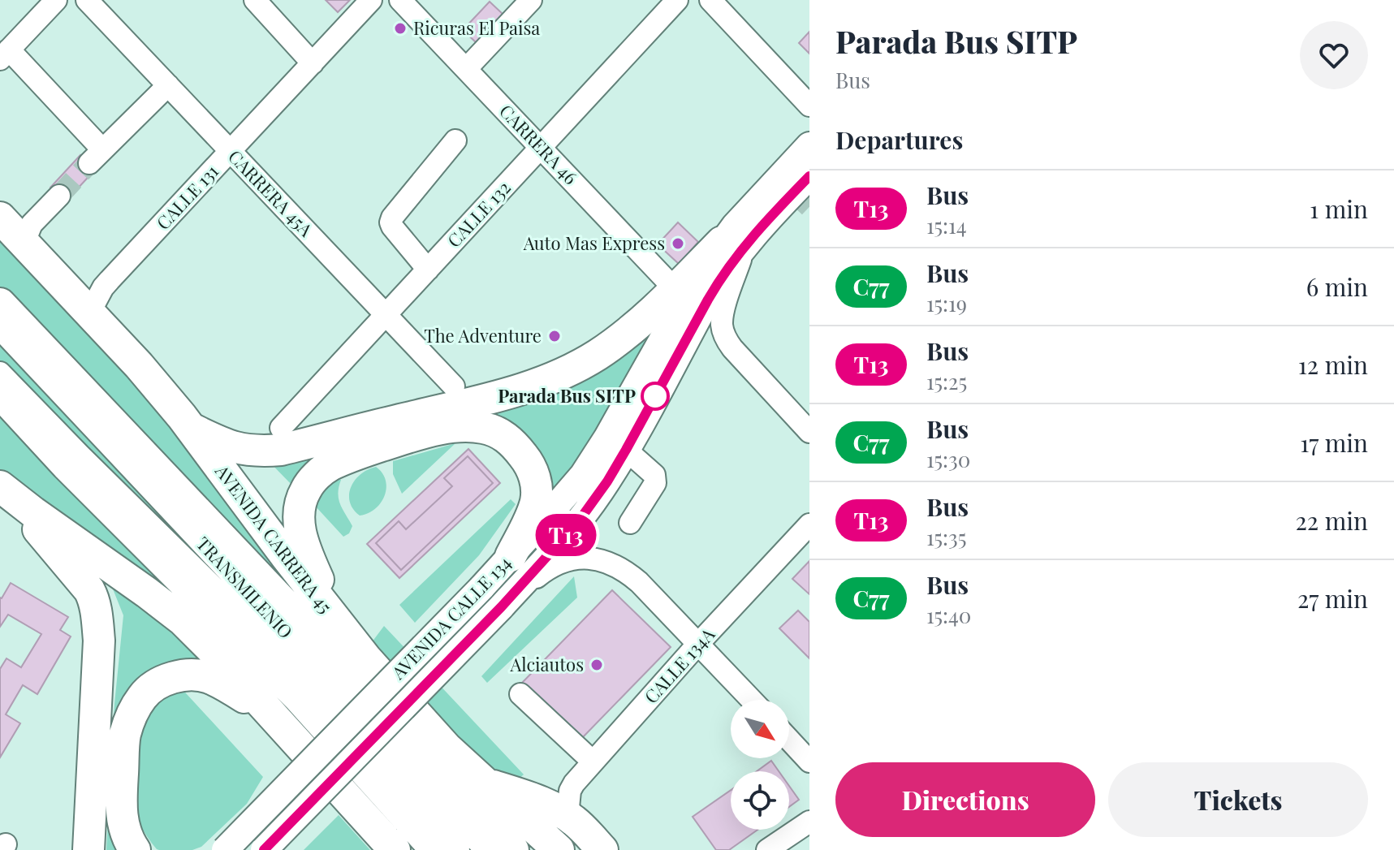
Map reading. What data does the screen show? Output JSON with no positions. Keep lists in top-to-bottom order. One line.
{"streets":{"highway":["AVENIDA CARRERA 45"],"main road":["AVENIDA CALLE 134"],"street":["CARRERA 46","CARRERA 45A","CALLE 131","CALLE 132","TRANSMILENIO","CALLE 134A"]},"crossings":[["CARRERA 46","CALLE 132"],["CARRERA 45A","CALLE 131"],["CARRERA 45A","CALLE 132"],["CALLE 131","AVENIDA CARRERA 45"]],"places":["Ricuras El Paisa","Auto Mas Express","The Adventure","Parada Bus SITP","Alciautos"],"lines":["bus line T13"],"north":"bottom right","page":{"on_map":"T13","heading":[["Parada Bus SITP","Bus"],"Departures"],"list":[{"mark":"T13","name":"Bus","note":"15:14","value":"1 min"},{"mark":"C77","name":"Bus","note":"15:19","value":"6 min"},{"mark":"T13","name":"Bus","note":"15:25","value":"12 min"},{"mark":"C77","name":"Bus","note":"15:30","value":"17 min"},{"mark":"T13","name":"Bus","note":"15:35","value":"22 min"},{"mark":"C77","name":"Bus","note":"15:40","value":"27 min"}],"buttons":["Directions","Tickets"]}}
